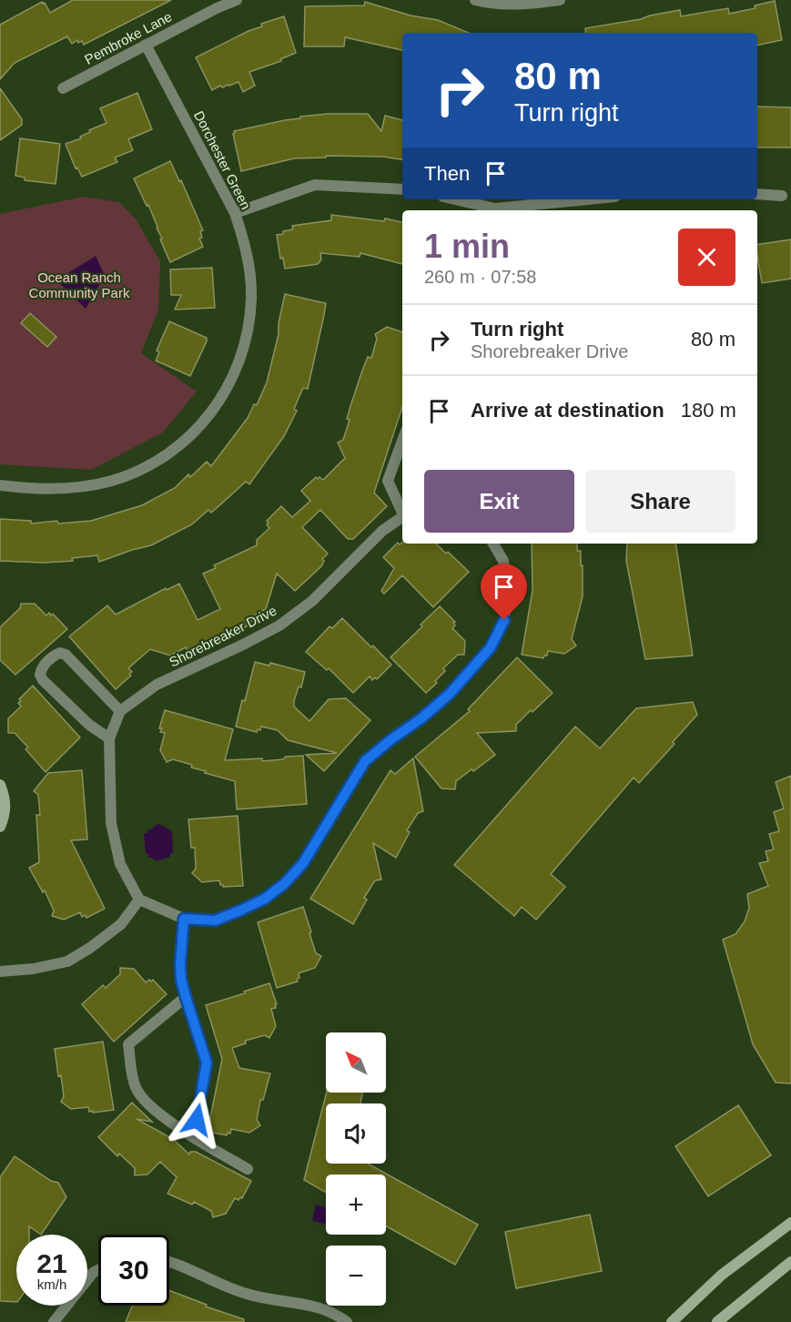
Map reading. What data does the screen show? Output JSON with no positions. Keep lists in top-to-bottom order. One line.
{"streets":{"street":["Pembroke Lane","Dorchester Green","Shorebreaker Drive"]},"crossings":[["Pembroke Lane","Dorchester Green"]],"parks":["Ocean Ranch Community Park"],"north":"top left","page":{"turn":["80 m","Turn right"],"then":"Then","heading":["1 min","260 m · 07:58"],"list":[{"name":"Turn right","note":"Shorebreaker Drive","value":"80 m"},{"name":"Arrive at destination","value":"180 m"}],"buttons":["Exit","Share"],"map_buttons":["+","−"],"speed":"21 km/h","limit":"30"}}
